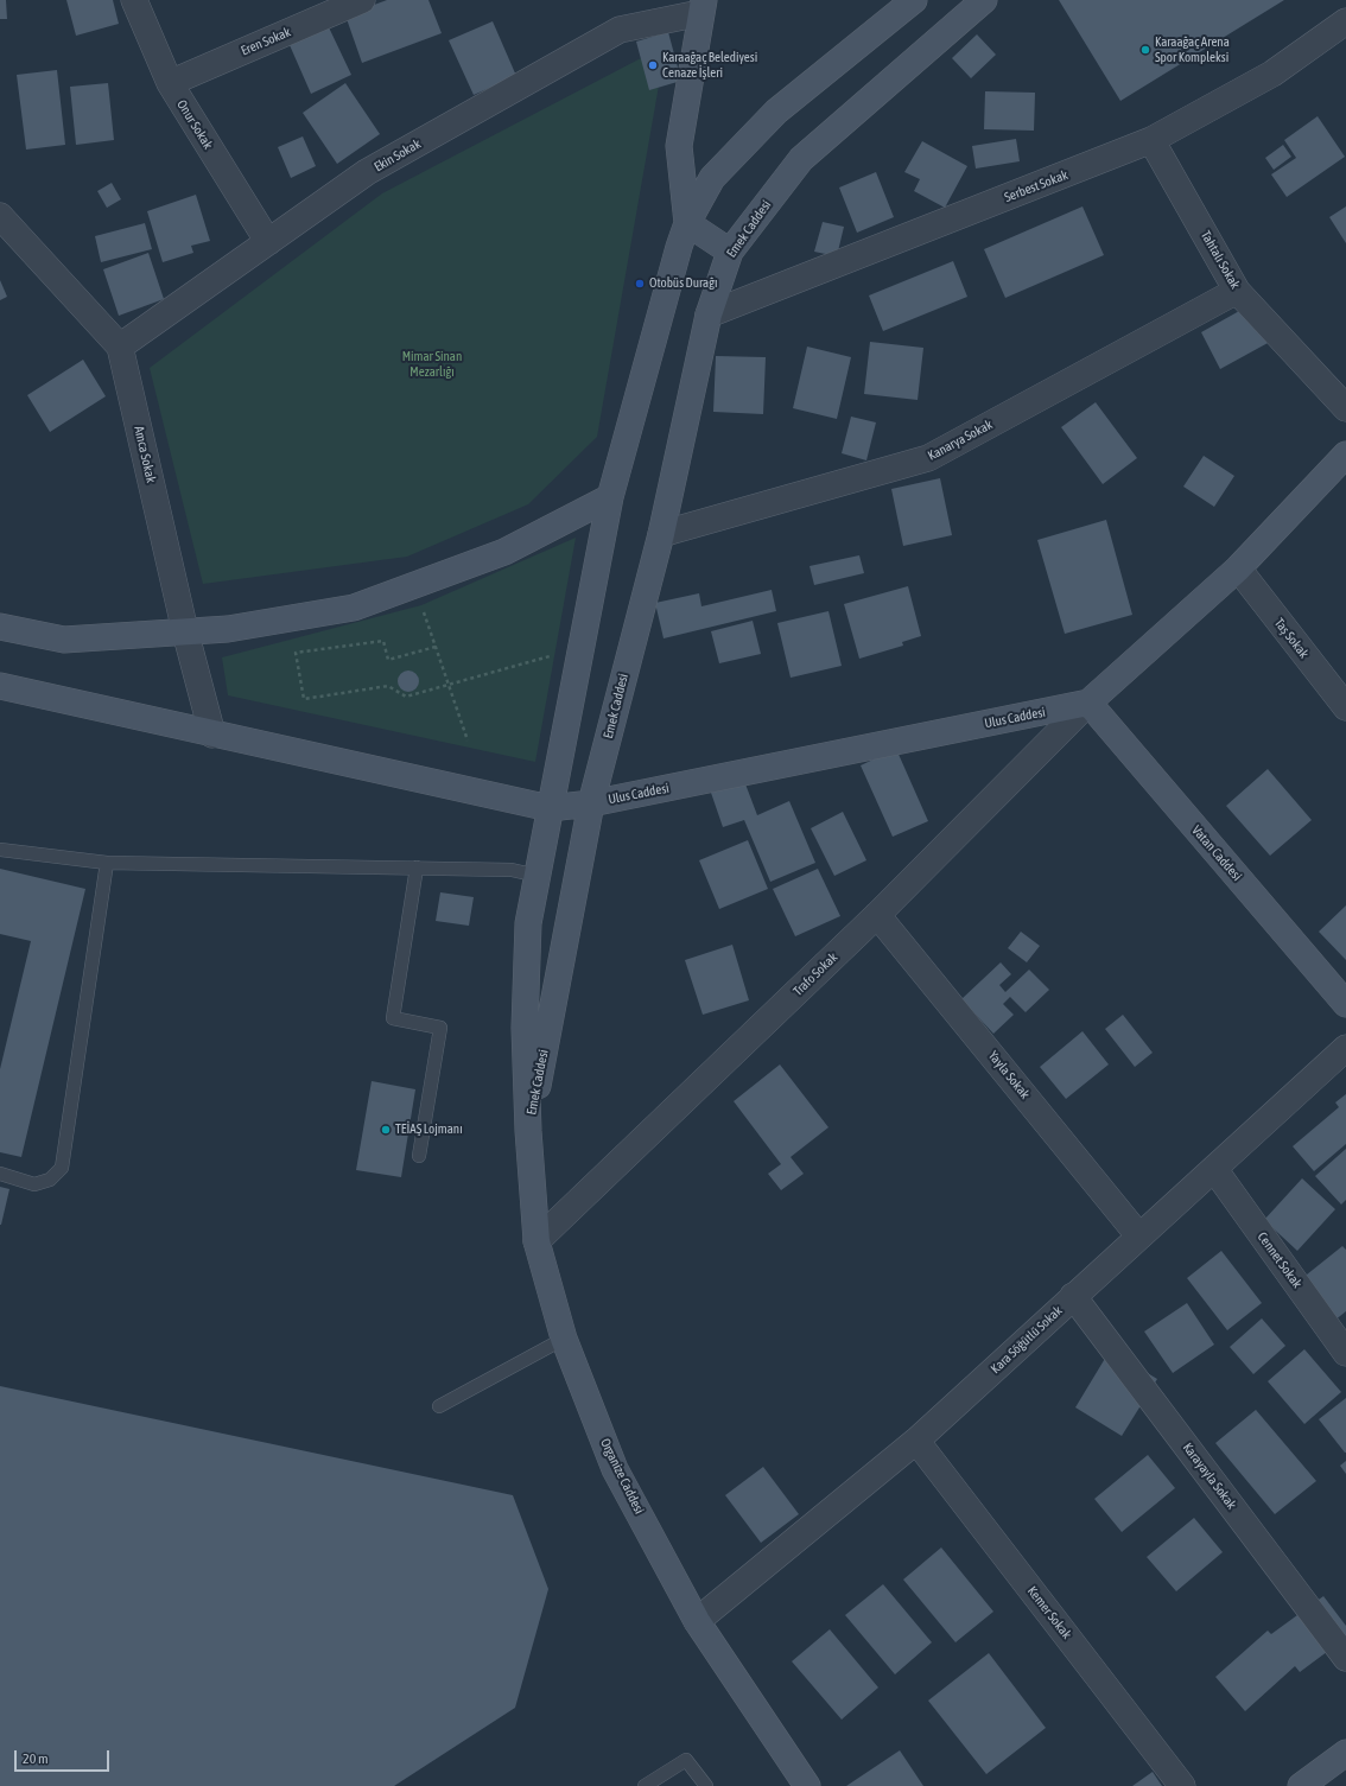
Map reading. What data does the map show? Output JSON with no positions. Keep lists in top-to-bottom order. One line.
{"streets":{"street":["Eren Sokak","Onur Sokak","Ekin Sokak","Serbest Sokak","Emek Caddesi","Tahtalı Sokak","Kanarya Sokak","Amca Sokak","Taş Sokak","Ulus Caddesi","Vatan Caddesi","Trafo Sokak","Yayla Sokak","Cennet Sokak","Kara Söğütlü Sokak","Organize Caddesi","Karayayla Sokak","Kemer Sokak"]},"crossings":[["Eren Sokak","Onur Sokak"],["Onur Sokak","Ekin Sokak"],["Ekin Sokak","Amca Sokak"],["Serbest Sokak","Emek Caddesi"],["Serbest Sokak","Tahtalı Sokak"],["Emek Caddesi","Kanarya Sokak"],["Emek Caddesi","Ulus Caddesi"],["Emek Caddesi","Organize Caddesi"],["Tahtalı Sokak","Kanarya Sokak"],["Amca Sokak","Ulus Caddesi"],["Ulus Caddesi","Vatan Caddesi"],["Ulus Caddesi","Trafo Sokak"],["Vatan Caddesi","Trafo Sokak"],["Trafo Sokak","Yayla Sokak"],["Trafo Sokak","Organize Caddesi"],["Yayla Sokak","Kara Söğütlü Sokak"],["Cennet Sokak","Kara Söğütlü Sokak"],["Kara Söğütlü Sokak","Organize Caddesi"],["Kara Söğütlü Sokak","Karayayla Sokak"],["Kara Söğütlü Sokak","Kemer Sokak"]],"parks":["Mimar Sinan Mezarlığı"],"places":["Karaağaç Arena Spor Kompleksi","Karaağaç Belediyesi Cenaze İşleri","Otobüs Durağı","TEİAŞ Lojmanı"],"scale_bar":"20 m"}
